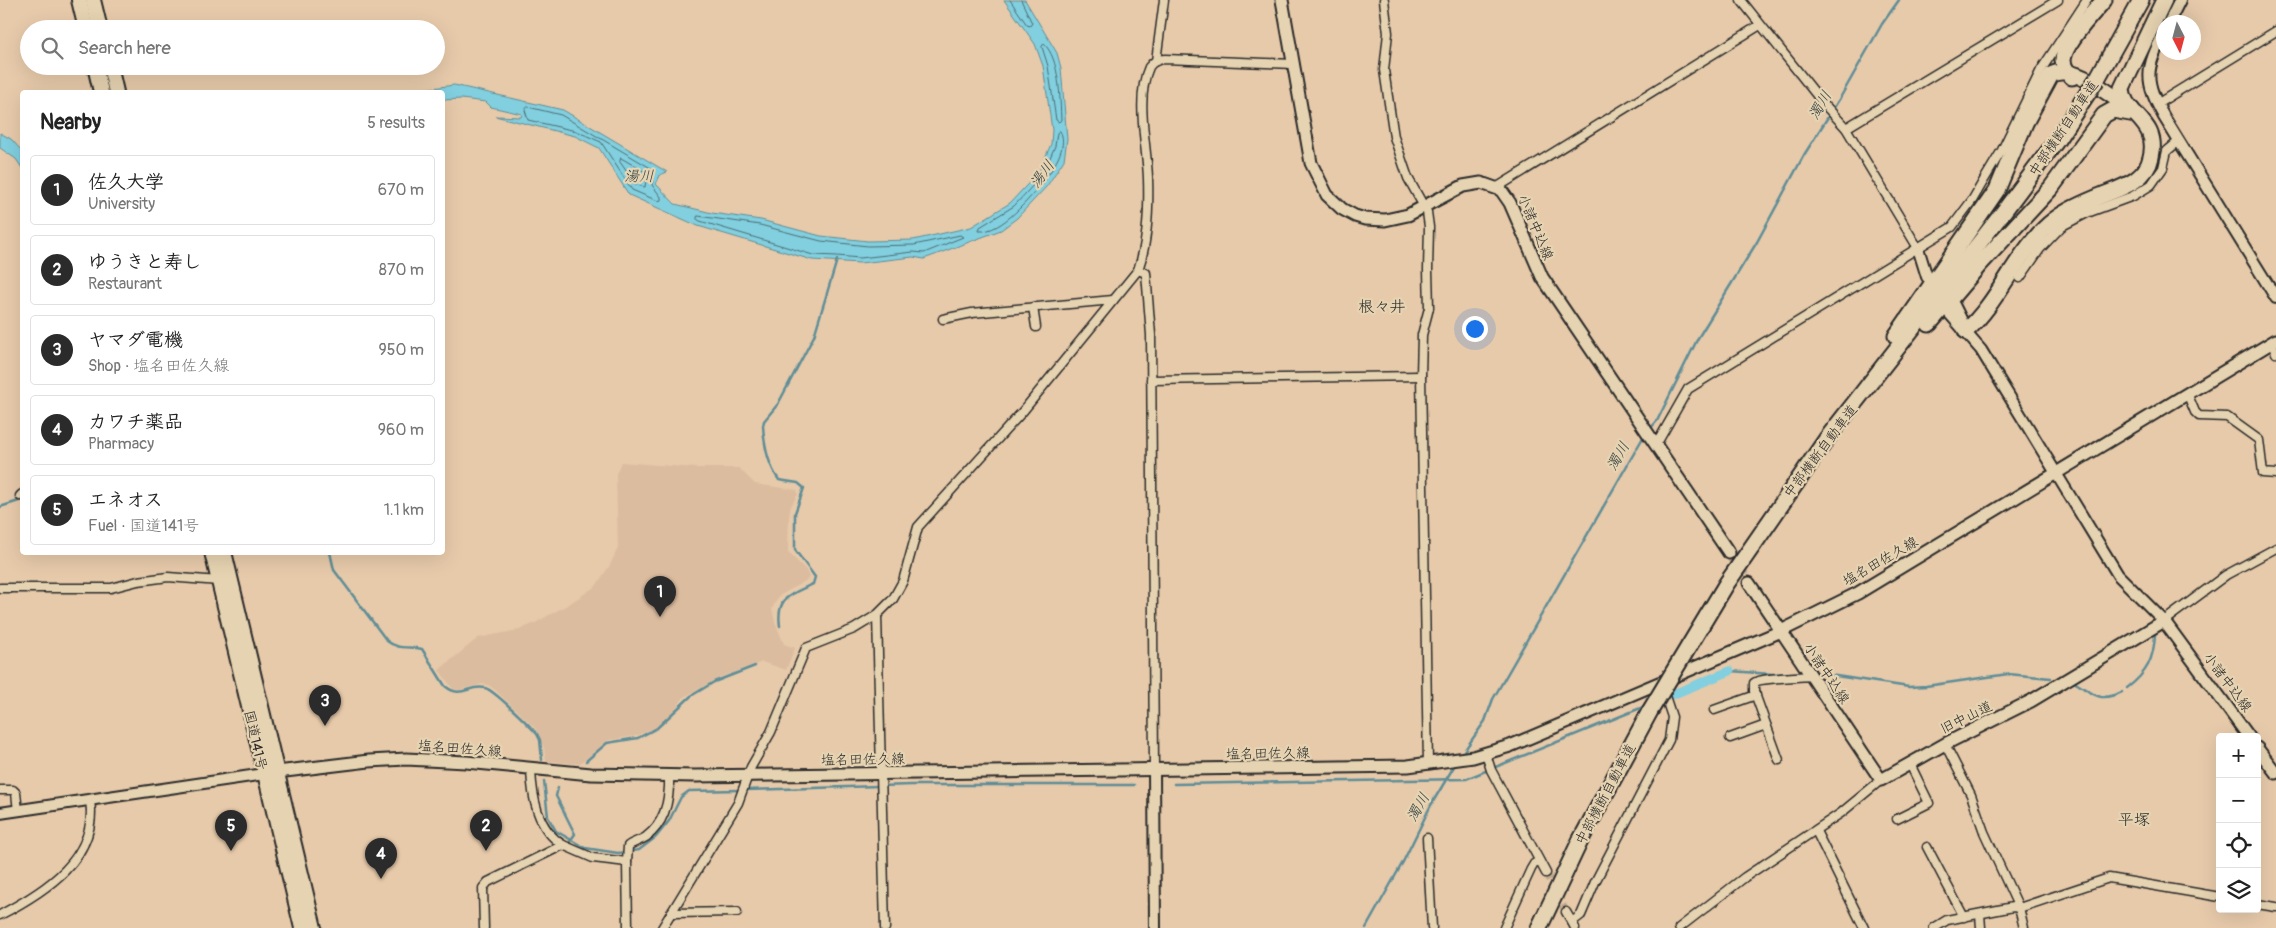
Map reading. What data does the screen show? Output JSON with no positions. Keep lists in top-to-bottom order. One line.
{"streets":{"highway":["中部横断自動車道","国道141号"],"main road":["小諸中込線","塩名田佐久線","旧中山道"]},"crossings":[["小諸中込線","塩名田佐久線"],["小諸中込線","旧中山道"],["塩名田佐久線","国道141号"]],"districts":["根々井","平塚"],"water":["濁川","湯川"],"north":"bottom","page":{"search":"Search here","heading":["Nearby","5 results"],"list":[{"mark":"1","name":"佐久大学","note":"University","value":"670 m"},{"mark":"2","name":"ゆうきと寿し","note":"Restaurant","value":"870 m"},{"mark":"3","name":"ヤマダ電機","note":"Shop · 塩名田佐久線","value":"950 m"},{"mark":"4","name":"カワチ薬品","note":"Pharmacy","value":"960 m"},{"mark":"5","name":"エネオス","note":"Fuel · 国道141号","value":"1.1 km"}],"pins":["1","3","2","5","4"],"map_buttons":["+","−"]}}
